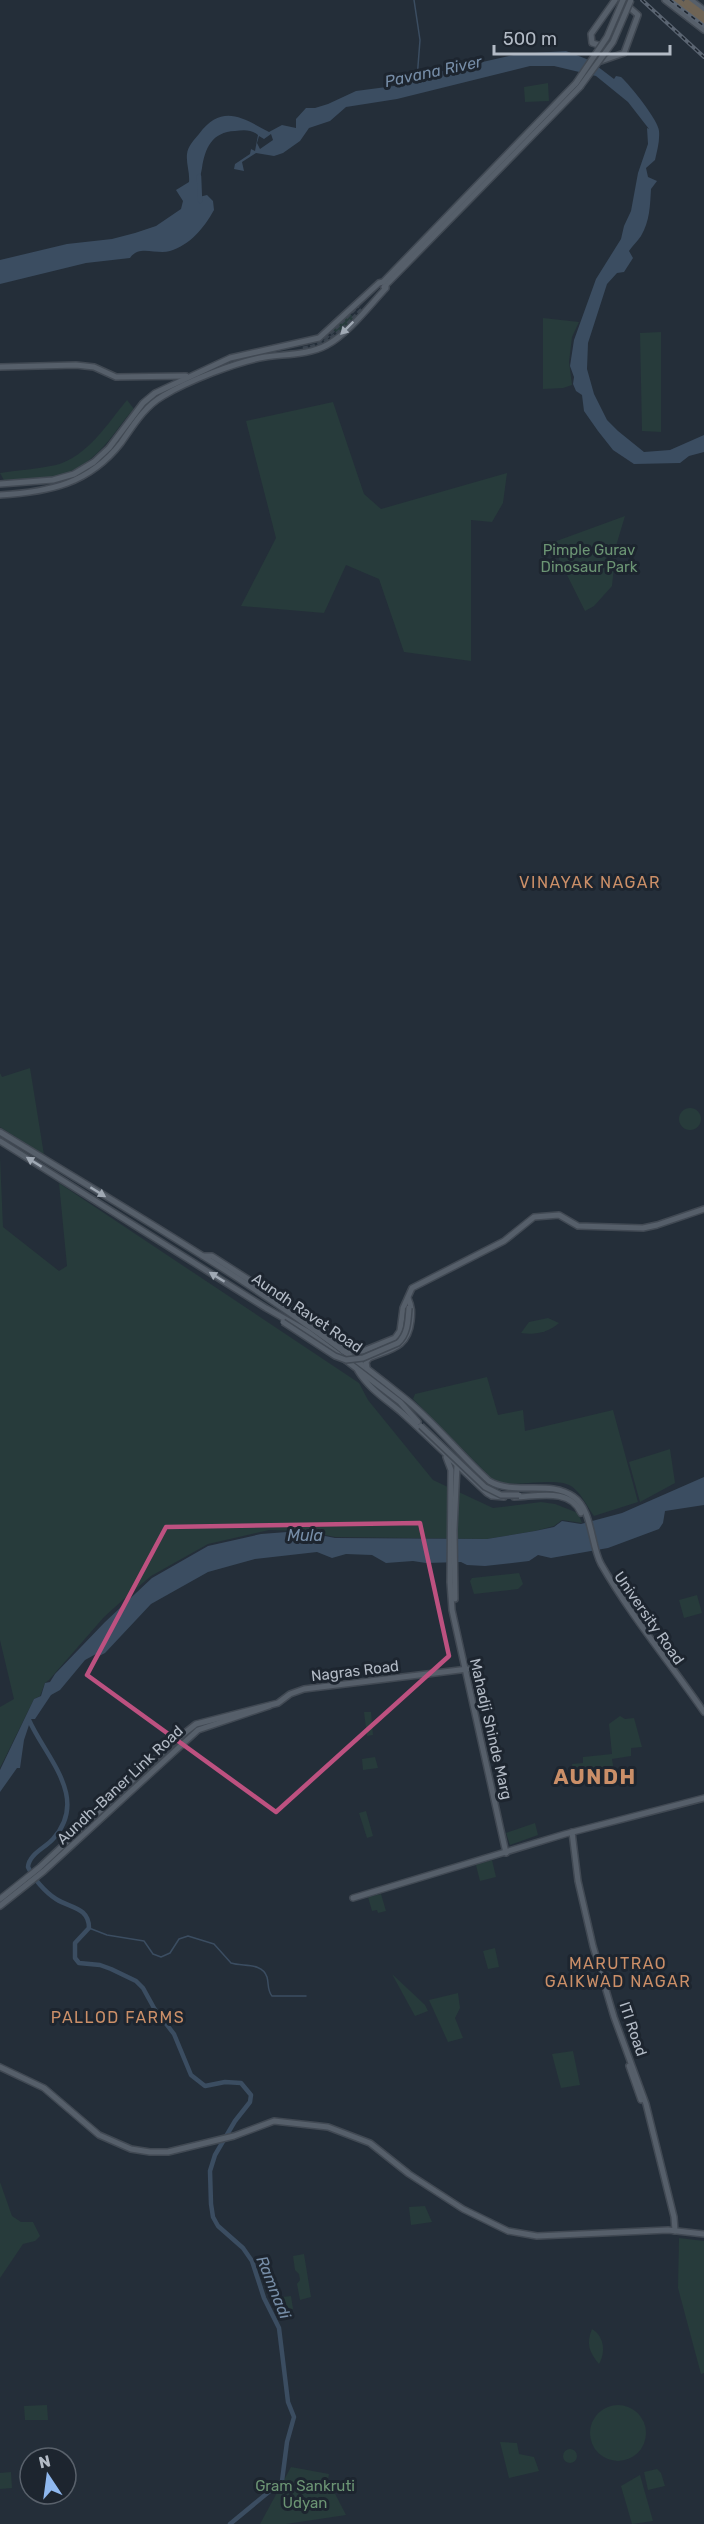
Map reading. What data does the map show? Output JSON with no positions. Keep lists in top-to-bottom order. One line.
{"streets":{"main road":["Aundh Ravet Road","University Road","Nagras Road","Mahadji Shinde Marg","Aundh-Baner Link Road","ITI Road"]},"crossings":[["Aundh Ravet Road","University Road"],["Nagras Road","Mahadji Shinde Marg"],["Nagras Road","Aundh-Baner Link Road"]],"districts":["VINAYAK NAGAR","AUNDH","MARUTRAO GAIKWAD NAGAR","PALLOD FARMS"],"water":["Pavana River","Mula","Ramnadi"],"parks":["Pimple Gurav Dinosaur Park","Gram Sankruti Udyan"],"scale_bar":"500 m","north":"top"}
